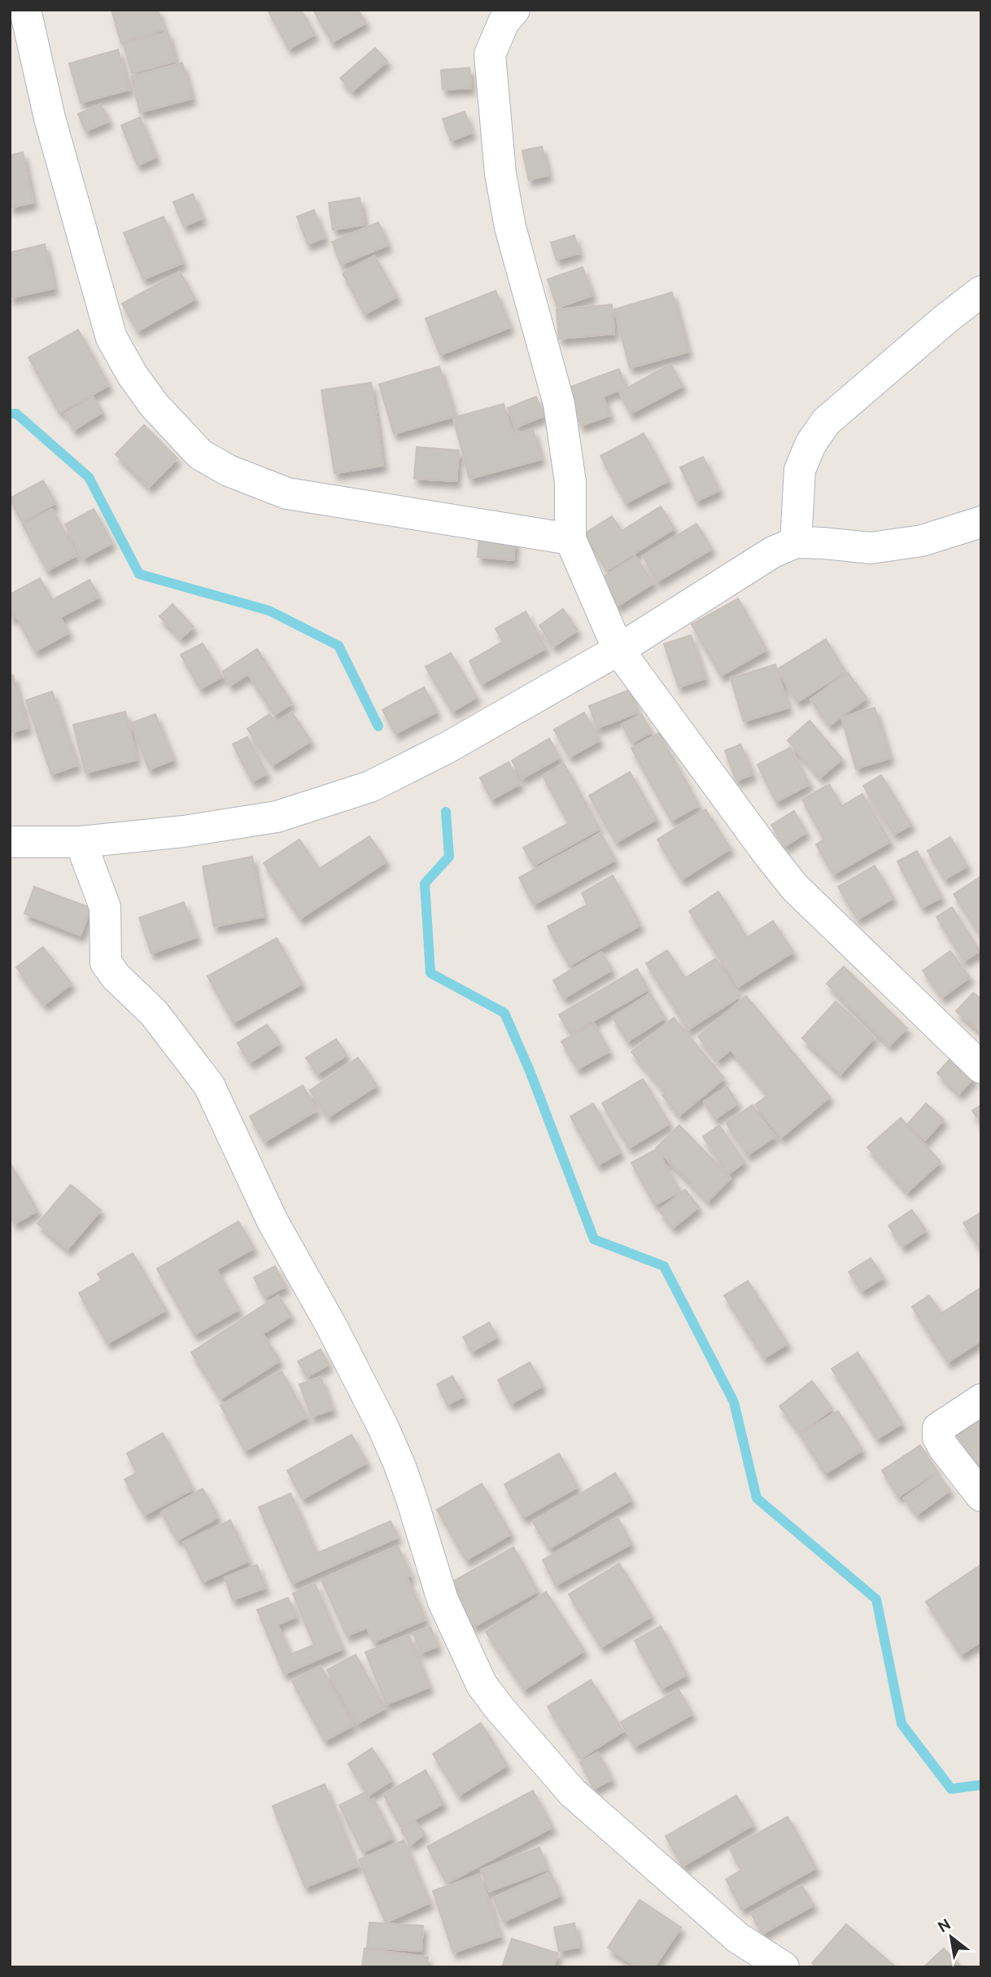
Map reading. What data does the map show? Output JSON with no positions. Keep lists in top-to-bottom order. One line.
{"north":"top left"}
